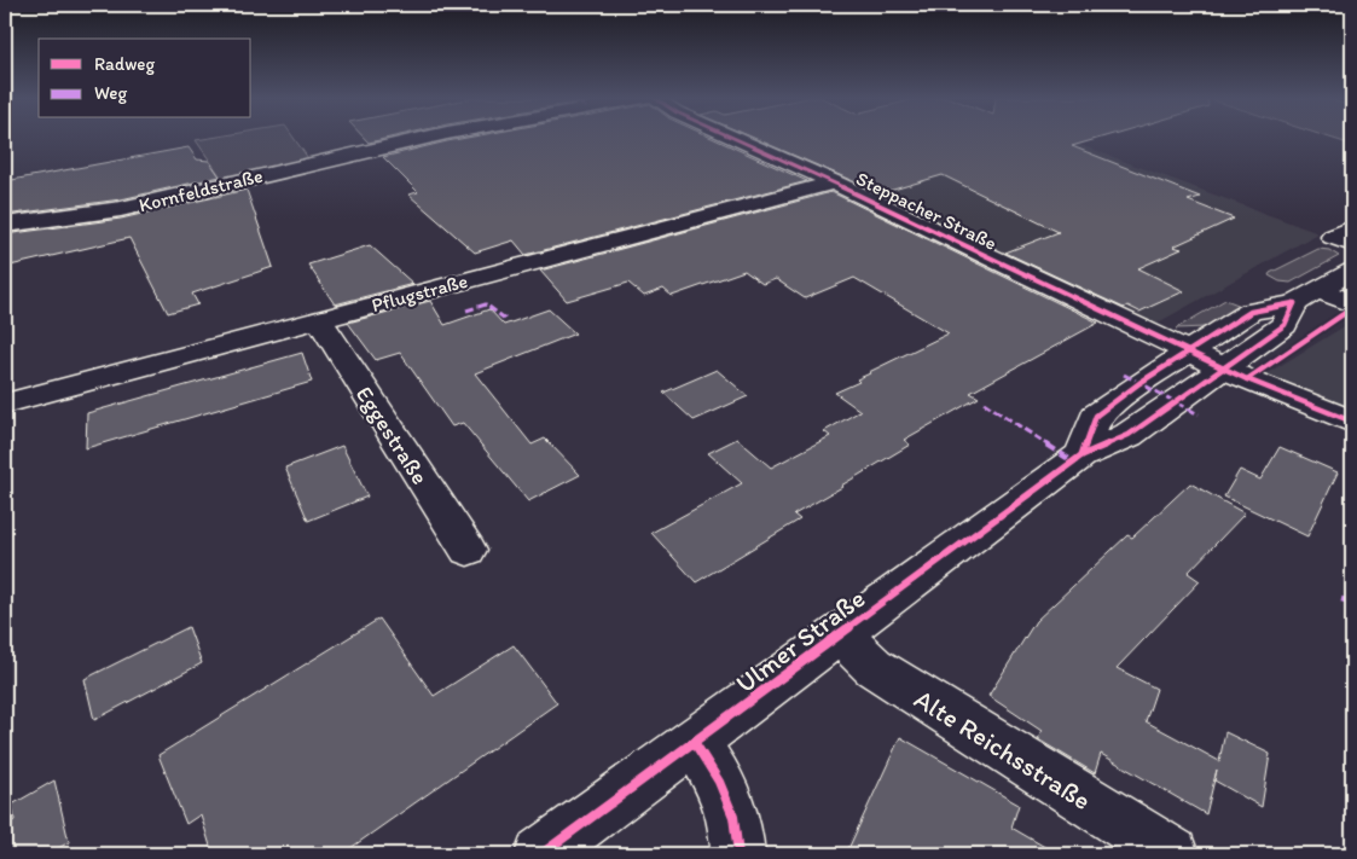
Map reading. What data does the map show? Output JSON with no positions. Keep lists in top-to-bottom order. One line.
{"streets":{"street":["Kornfeldstraße","Steppacher Straße","Pflugstraße","Eggestraße","Ulmer Straße","Alte Reichsstraße"]},"crossings":[["Steppacher Straße","Pflugstraße"],["Steppacher Straße","Ulmer Straße"],["Pflugstraße","Eggestraße"],["Ulmer Straße","Alte Reichsstraße"]],"legend":["Radweg","Weg"]}
